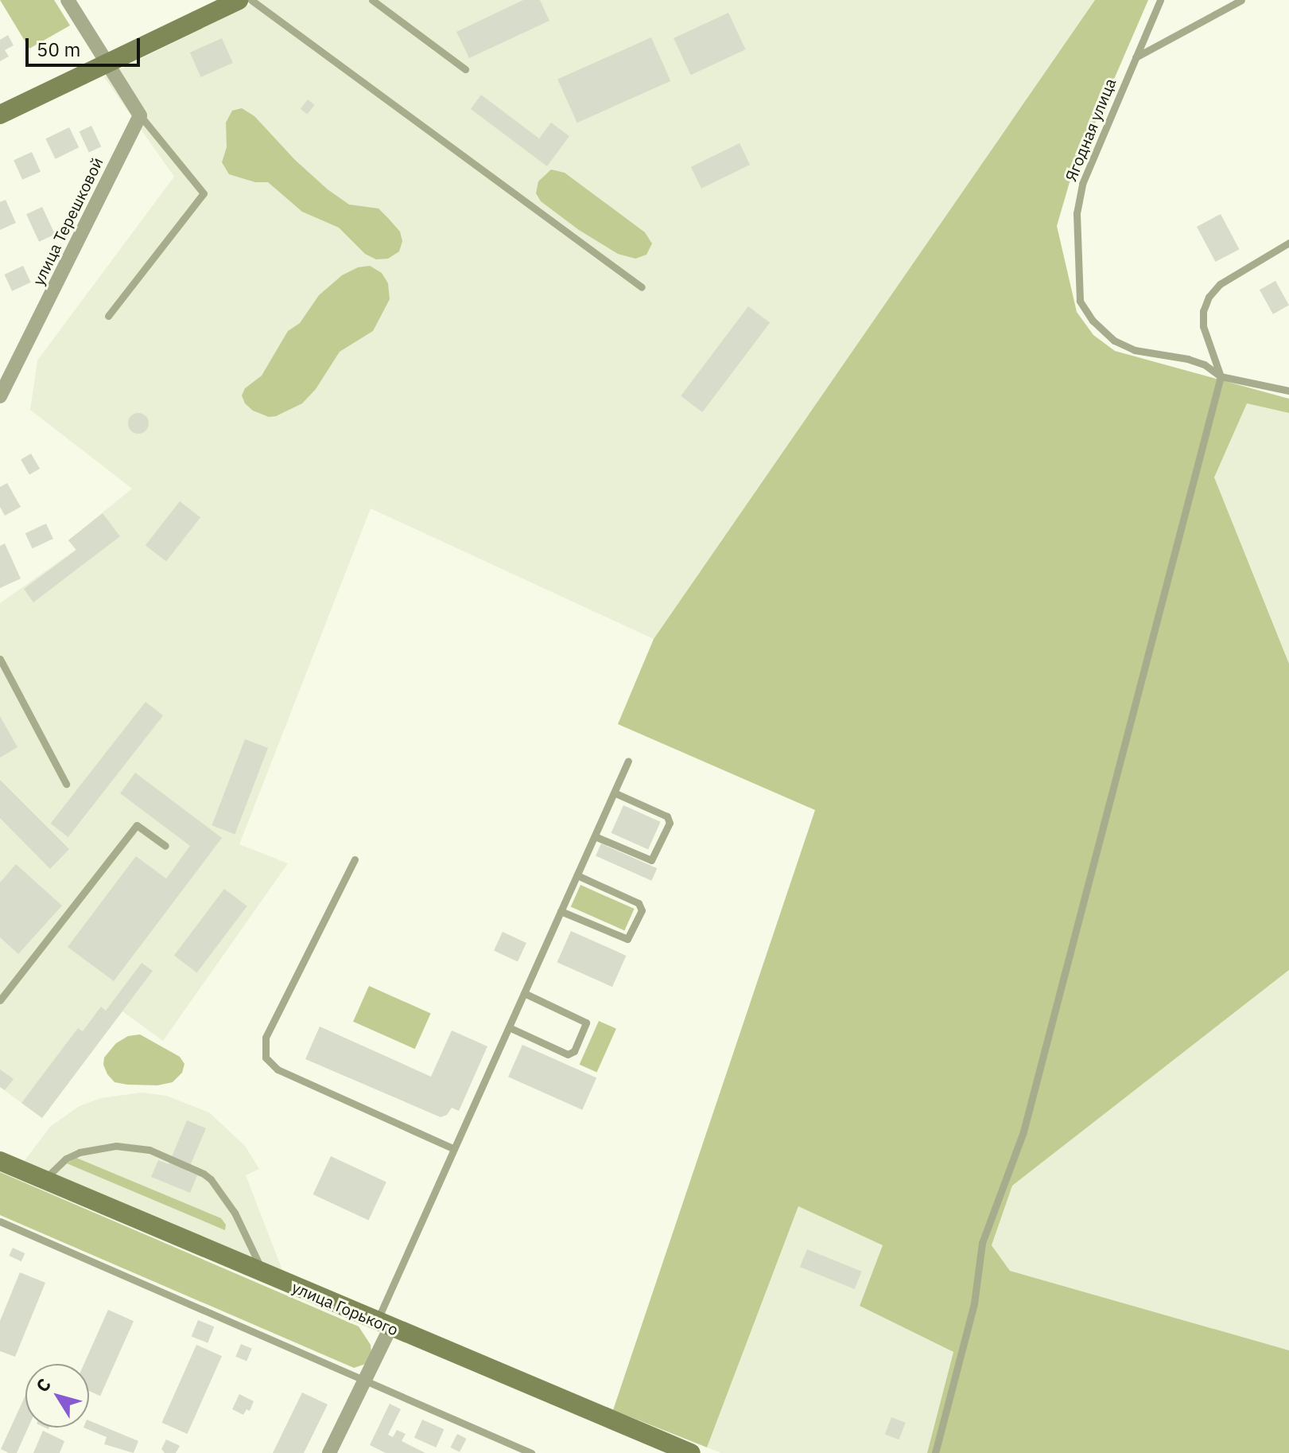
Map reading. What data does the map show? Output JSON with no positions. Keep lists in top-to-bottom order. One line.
{"streets":{"main road":["улица Горького"],"street":["улица Терешковой"],"lane":["Ягодная улица"]},"scale_bar":"50 m","north":"top left"}
